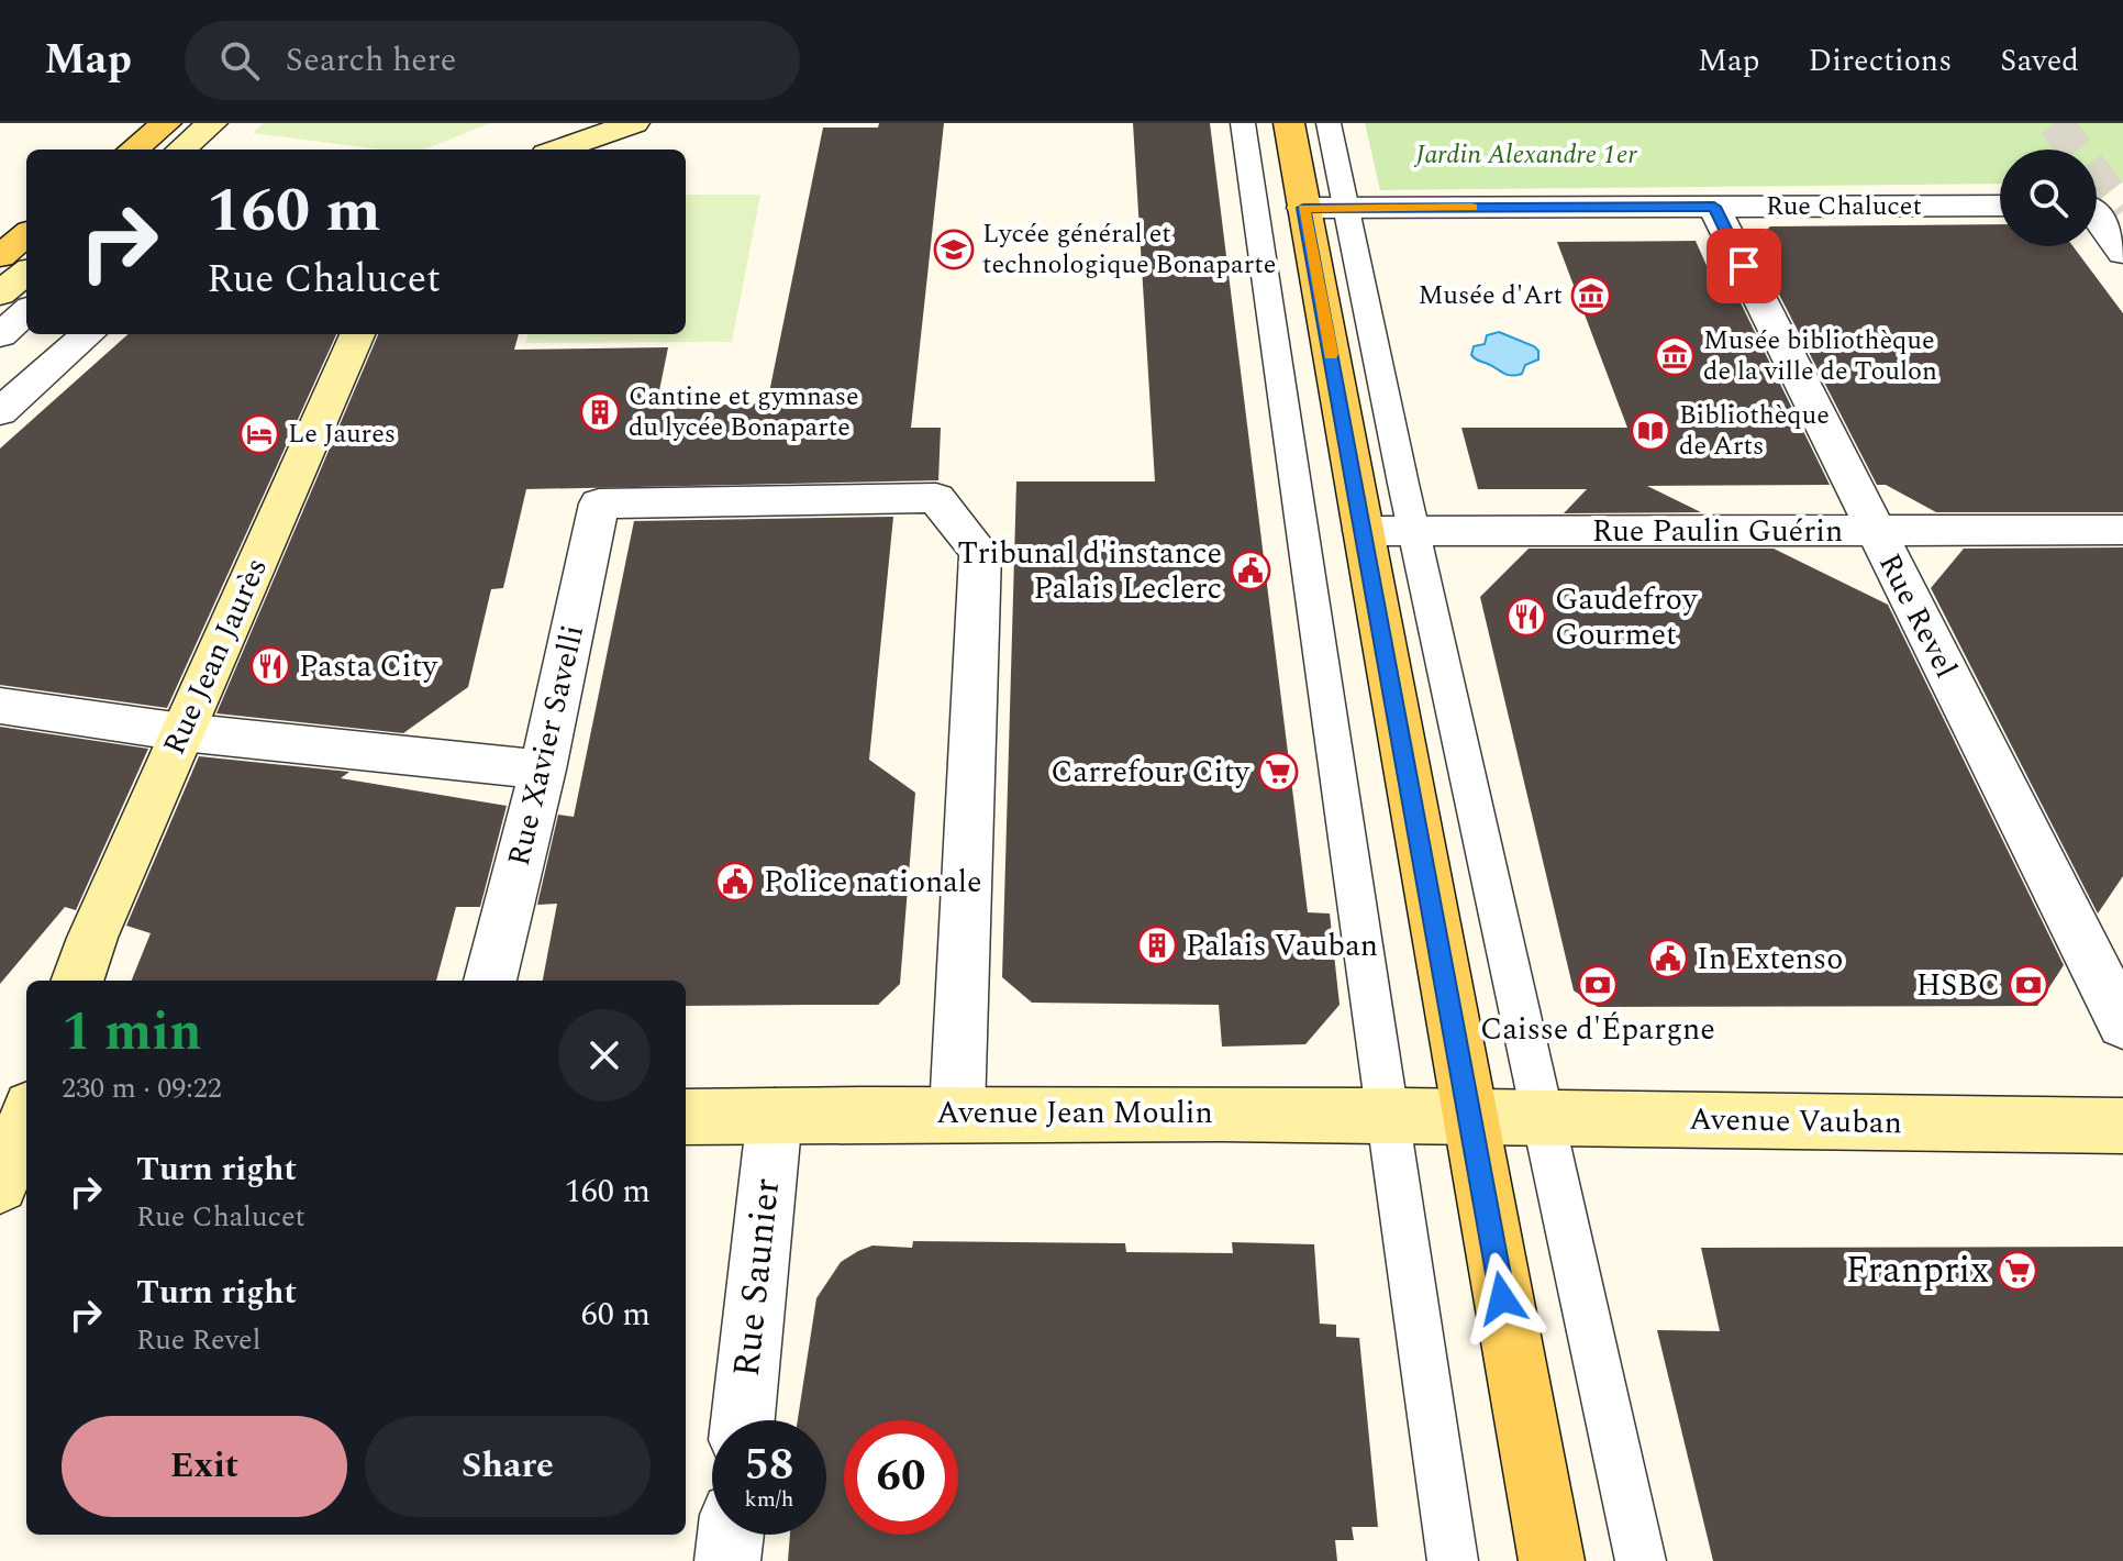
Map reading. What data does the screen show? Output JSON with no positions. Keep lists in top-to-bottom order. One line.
{"streets":{"street":["Rue Chalucet","Rue Paulin Guérin","Rue Revel","Rue Jean Jaurès","Rue Xavier Savelli","Avenue Jean Moulin","Avenue Vauban","Rue Saunier"]},"crossings":[["Rue Chalucet","Rue Revel"],["Rue Paulin Guérin","Rue Revel"],["Rue Xavier Savelli","Avenue Jean Moulin"],["Avenue Jean Moulin","Avenue Vauban"],["Avenue Jean Moulin","Rue Saunier"]],"parks":["Jardin Alexandre 1er"],"places":{"school or university":["Lycée général et technologique Bonaparte"],"museum":["Musée d'Art","Musée bibliothèque de la ville de Toulon"],"building":["Cantine et gymnase du lycée Bonaparte","Palais Vauban"],"library":["Bibliothèque de Arts"],"hotel":["Le Jaures"],"public building":["Tribunal d'instance Palais Leclerc","Police nationale","In Extenso"],"restaurant":["Gaudefroy Gourmet","Pasta City"],"supermarket":["Carrefour City","Franprix"],"bank":["Caisse d'Épargne","HSBC"]},"page":{"header":"Map","search":"Search here","nav":["Map","Directions","Saved"],"turn":["160 m","Rue Chalucet"],"heading":["1 min","230 m · 09:22"],"list":[{"name":"Turn right","note":"Rue Chalucet","value":"160 m"},{"name":"Turn right","note":"Rue Revel","value":"60 m"}],"buttons":["Exit","Share"],"speed":"58 km/h","limit":"60"}}
